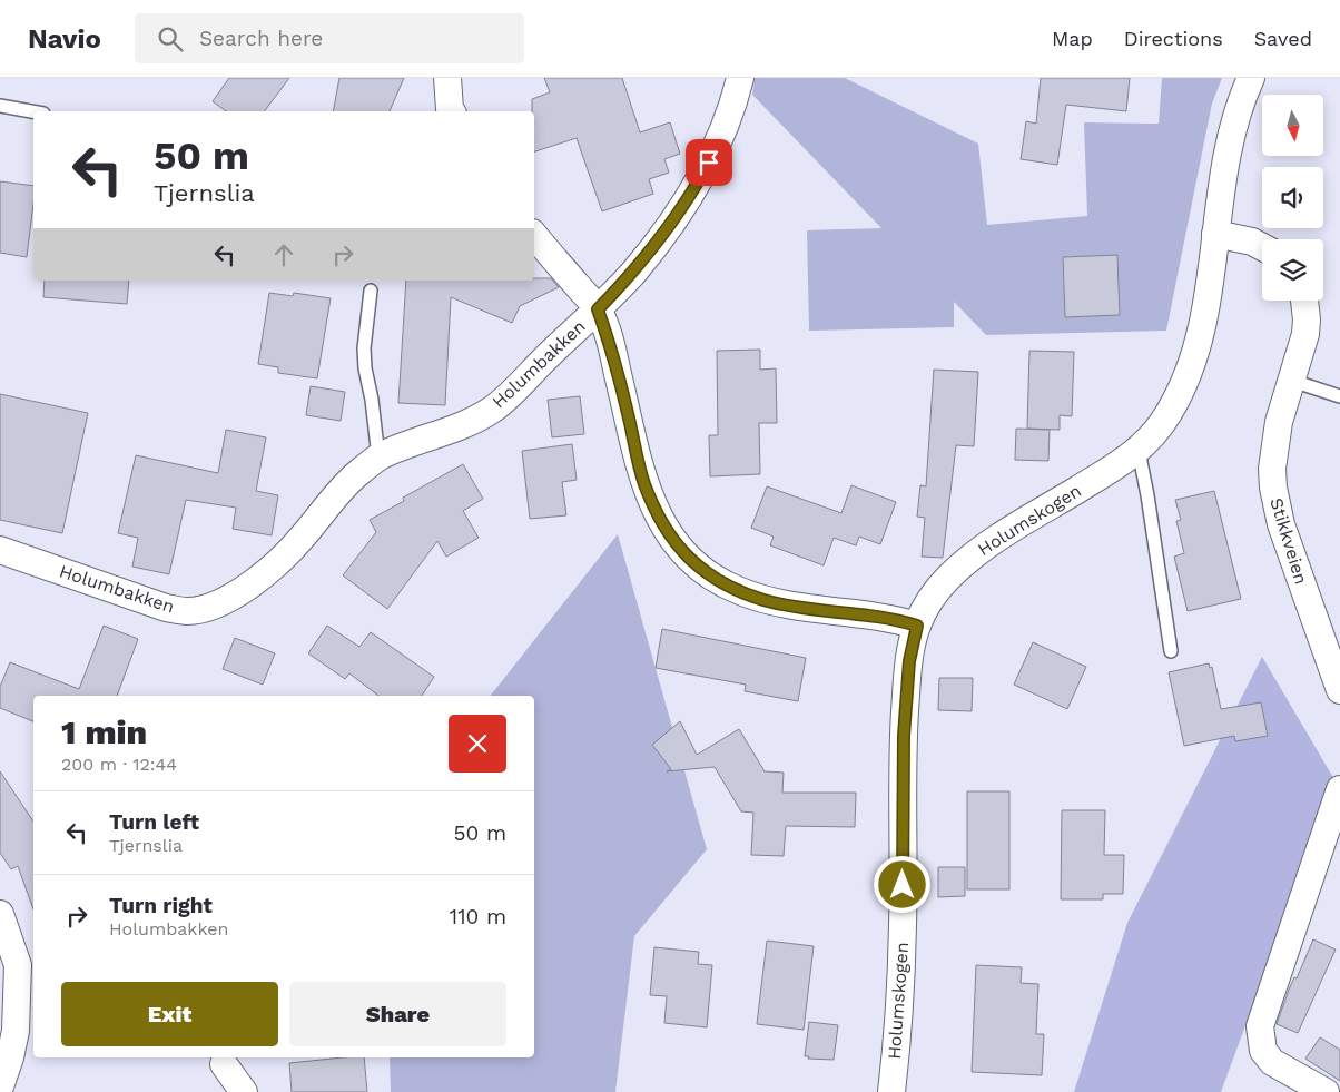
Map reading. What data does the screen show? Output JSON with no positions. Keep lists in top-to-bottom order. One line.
{"streets":{"street":["Holumbakken","Holumskogen","Stikkveien"]},"north":"bottom","page":{"header":"Navio","search":"Search here","nav":["Map","Directions","Saved"],"turn":["50 m","Tjernslia"],"heading":["1 min","200 m · 12:44"],"list":[{"name":"Turn left","note":"Tjernslia","value":"50 m"},{"name":"Turn right","note":"Holumbakken","value":"110 m"}],"buttons":["Exit","Share"]}}
